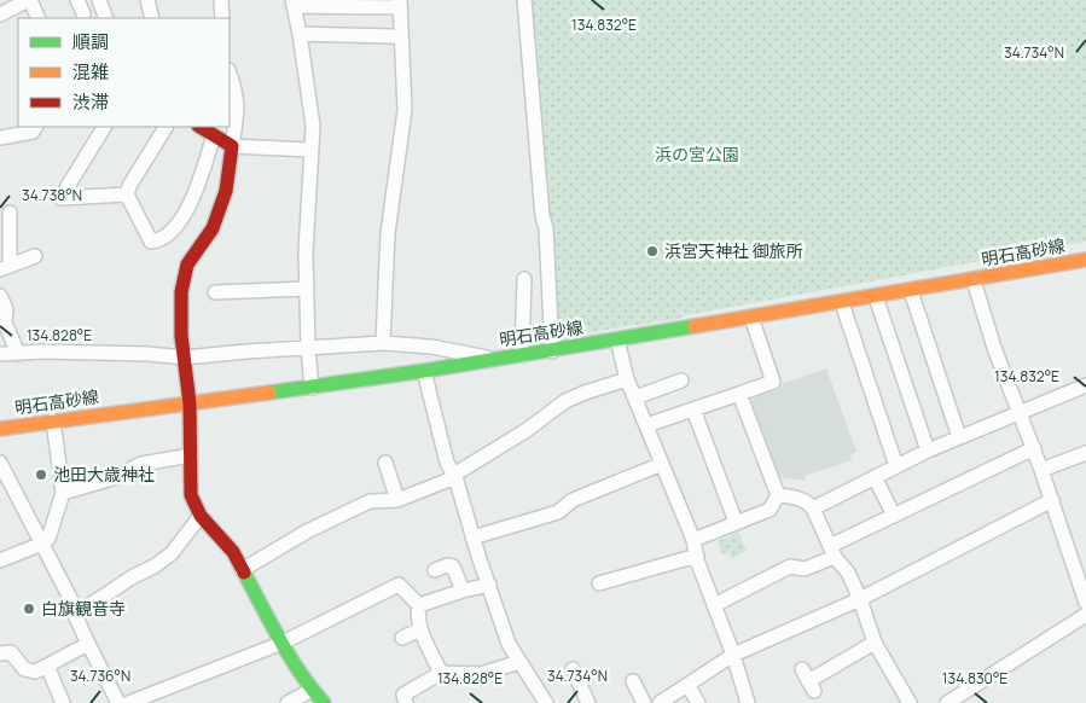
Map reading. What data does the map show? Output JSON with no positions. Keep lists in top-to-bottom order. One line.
{"streets":{"main road":["明石高砂線"]},"parks":["浜の宮公園"],"places":["浜宮天神社 御旅所","池田大歳神社","白旗観音寺"],"legend":["順調","混雑","渋滞"],"coordinates":["134.832°E","34.734°N","34.738°N","134.828°E","34.736°N","134.830°E"]}
